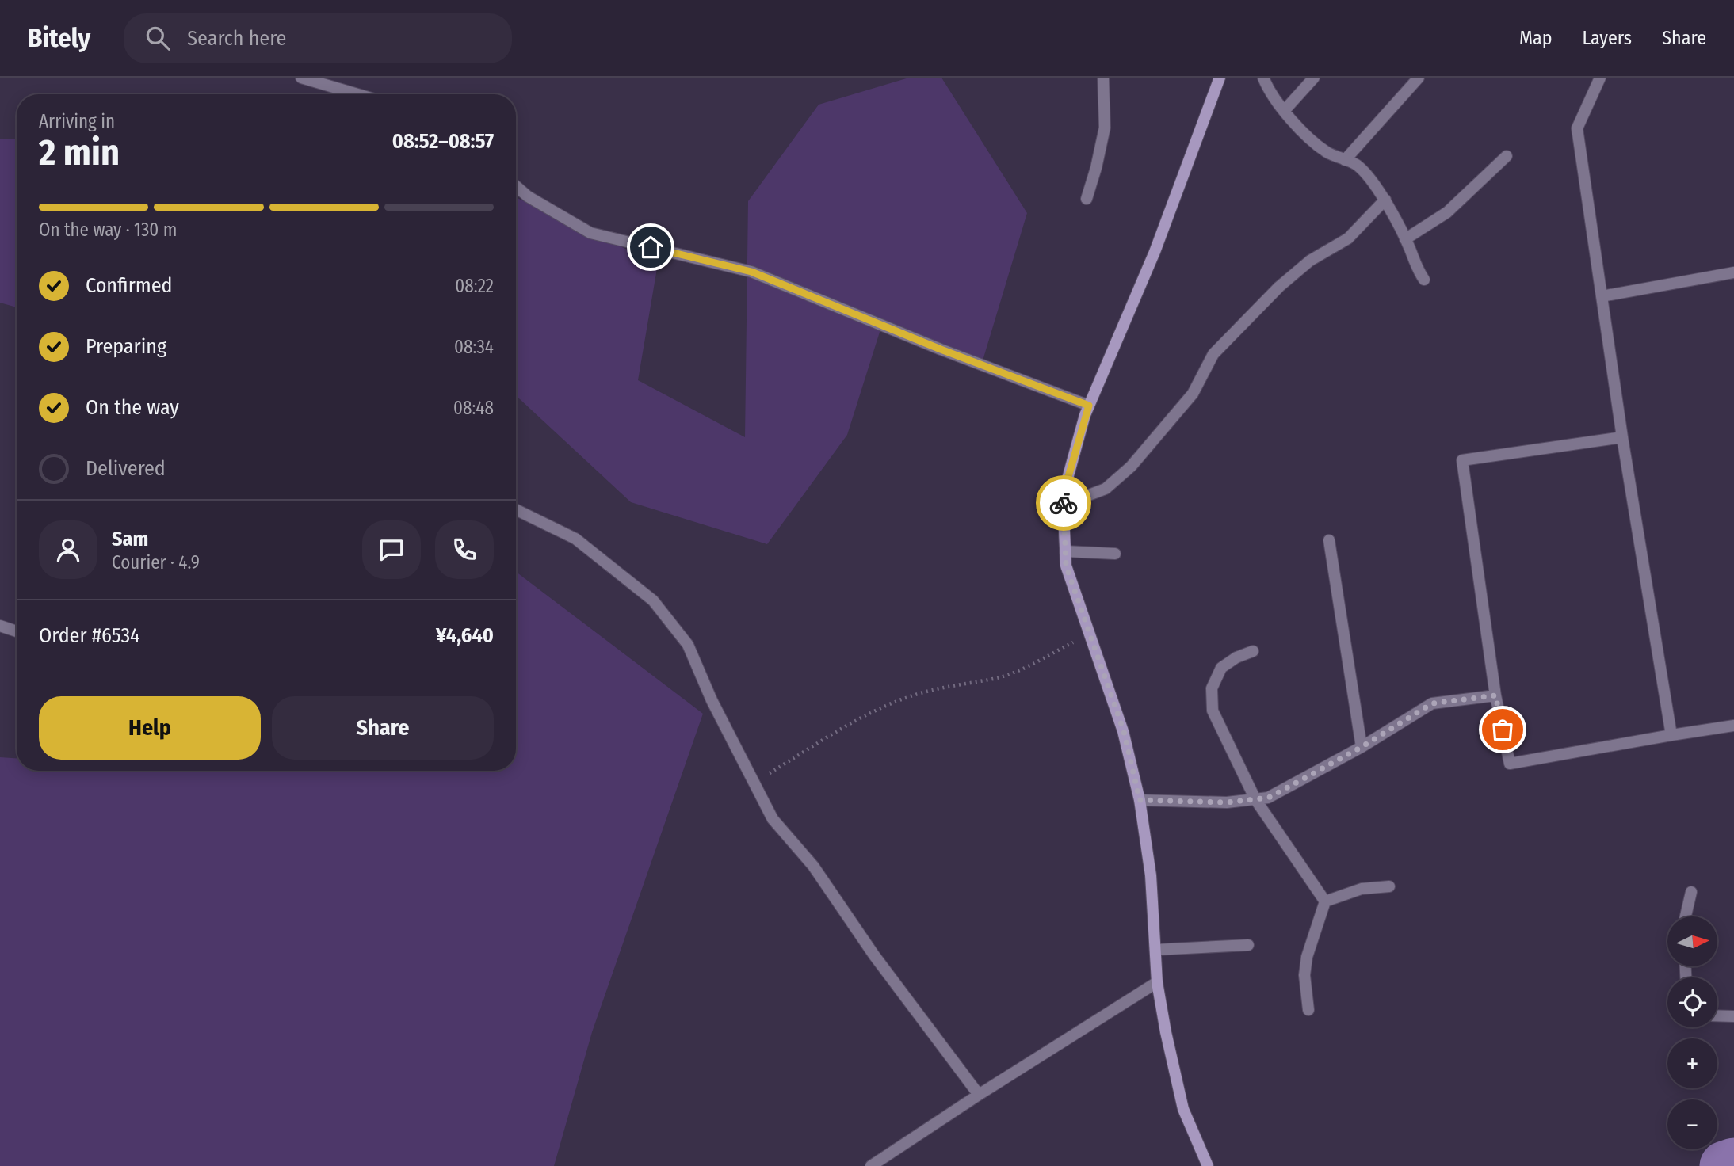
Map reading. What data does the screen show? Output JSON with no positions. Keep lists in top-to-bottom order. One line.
{"north":"right","page":{"header":"Bitely","search":"Search here","nav":["Map","Layers","Share"],"heading":["2 min","Arriving in","08:52–08:57"],"panel":["Sam","Courier · 4.9","Order #6534","¥4,640"],"bar":"On the way · 130 m","list":[["Confirmed","08:22"],["Preparing","08:34"],["On the way","08:48"],"Delivered"],"buttons":["Help","Share"],"map_buttons":["+","−"]}}
